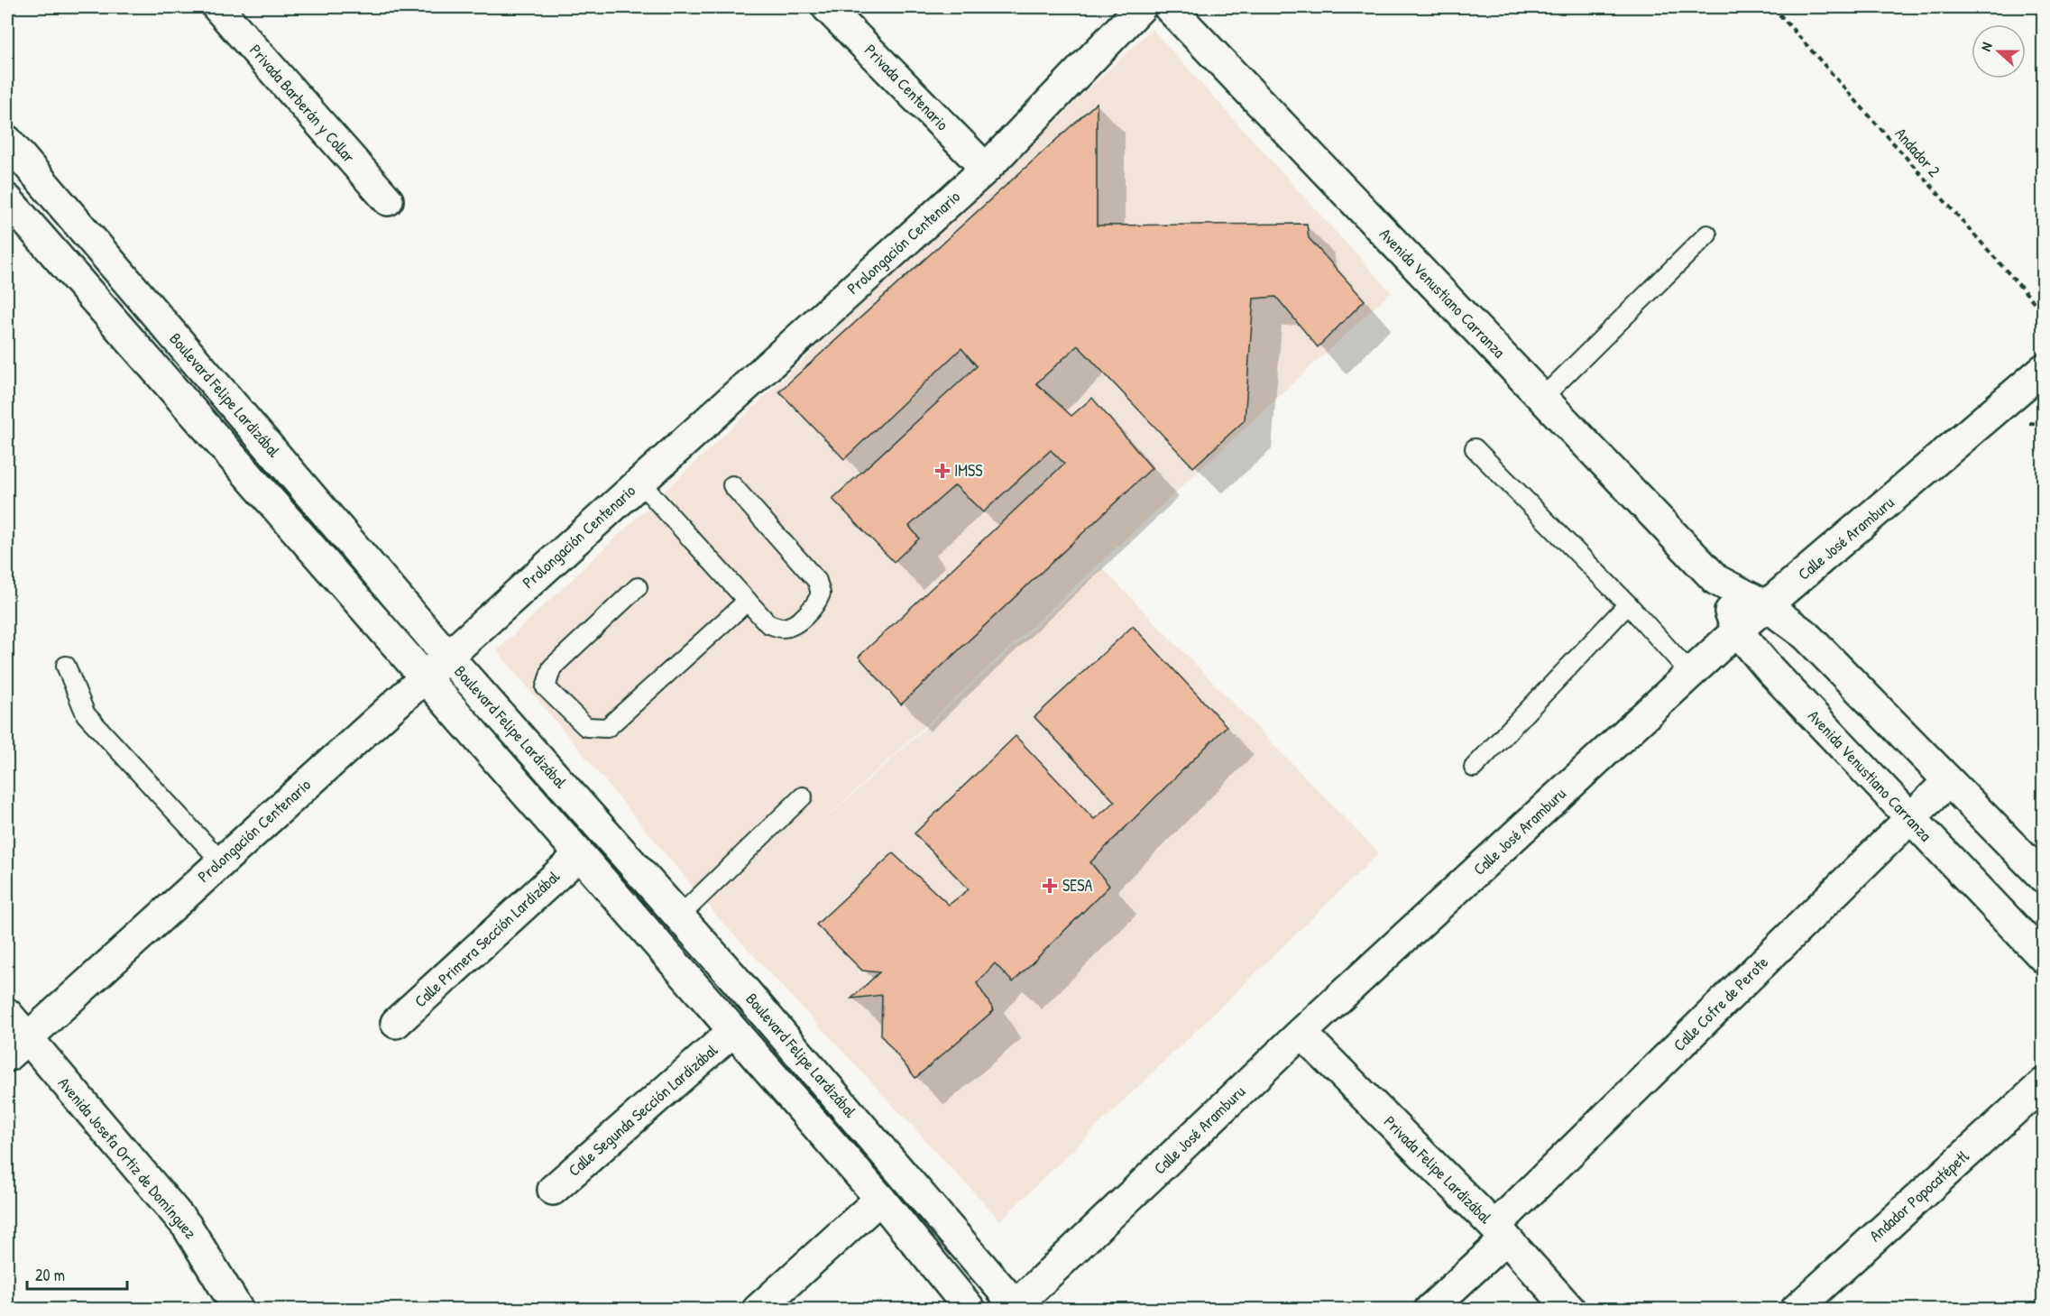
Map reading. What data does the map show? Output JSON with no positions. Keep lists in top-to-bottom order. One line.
{"streets":{"street":["Privada Centenario","Privada Barberán y Collar","Prolongación Centenario","Avenida Venustiano Carranza","Boulevard Felipe Lardizábal","Calle José Aramburu","Calle Primera Sección Lardizábal","Calle Cofre de Perote","Calle Segunda Sección Lardizábal","Avenida Josefa Ortiz de Domínguez","Privada Felipe Lardizábal","Andador Popocatépetl"],"path":["Andador 2"]},"crossings":[["Privada Centenario","Prolongación Centenario"],["Prolongación Centenario","Boulevard Felipe Lardizábal"],["Prolongación Centenario","Avenida Josefa Ortiz de Domínguez"],["Avenida Venustiano Carranza","Calle José Aramburu"],["Avenida Venustiano Carranza","Calle Cofre de Perote"],["Boulevard Felipe Lardizábal","Calle José Aramburu"],["Boulevard Felipe Lardizábal","Calle Primera Sección Lardizábal"],["Boulevard Felipe Lardizábal","Calle Segunda Sección Lardizábal"],["Calle José Aramburu","Privada Felipe Lardizábal"],["Calle Cofre de Perote","Privada Felipe Lardizábal"]],"places":{"health":["IMSS","SESA"]},"scale_bar":"20 m","north":"left"}
